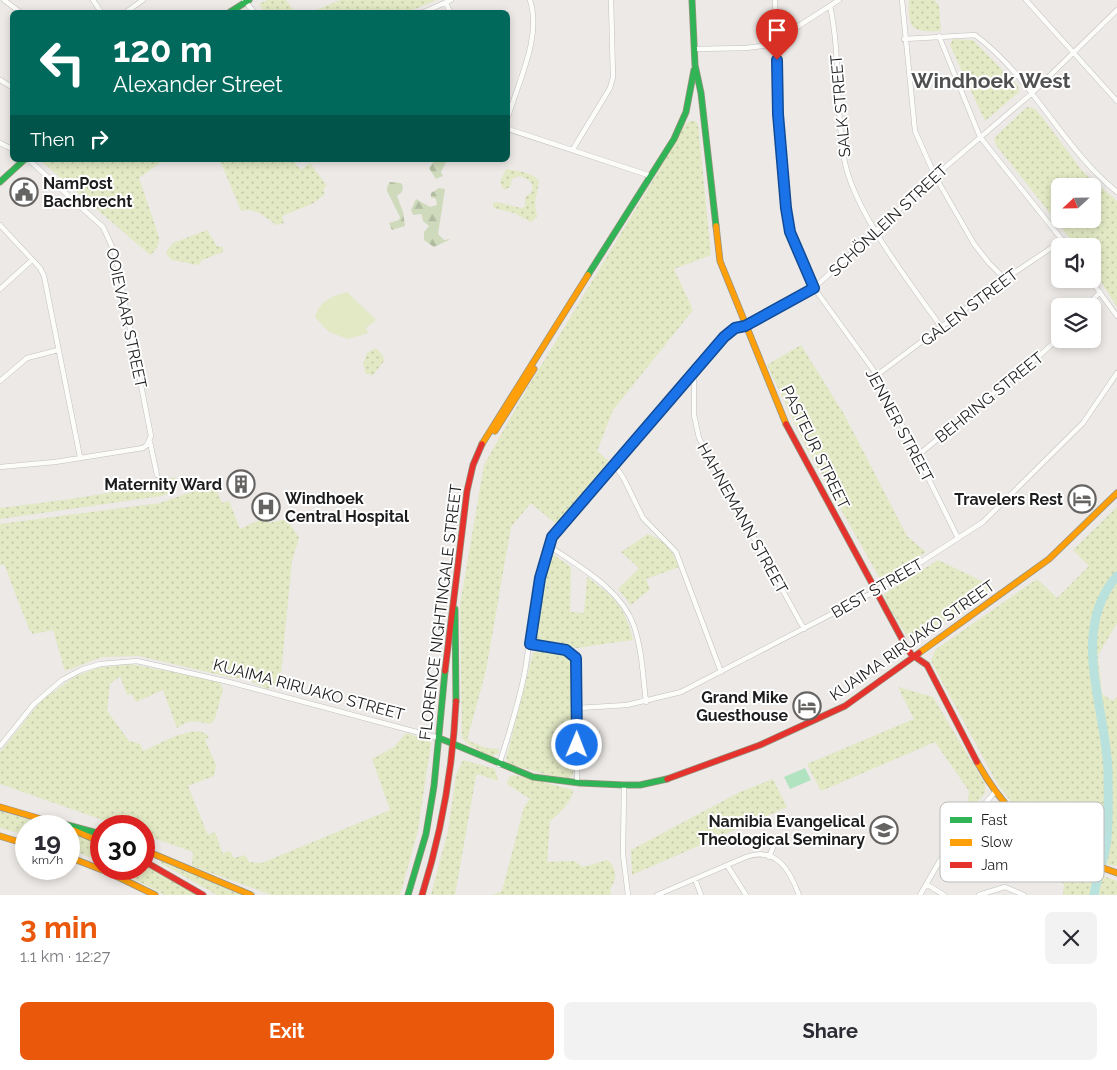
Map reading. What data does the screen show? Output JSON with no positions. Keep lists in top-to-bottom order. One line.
{"streets":{"main road":["PASTEUR STREET","FLORENCE NIGHTINGALE STREET","KUAIMA RIRUAKO STREET"],"street":["SALK STREET","SCHÖNLEIN STREET","GALEN STREET","OOIEVAAR STREET","BEHRING STREET","JENNER STREET","HAHNEMANN STREET","BEST STREET"]},"crossings":[["SALK STREET","SCHÖNLEIN STREET"],["SALK STREET","GALEN STREET"],["SCHÖNLEIN STREET","JENNER STREET"],["SCHÖNLEIN STREET","PASTEUR STREET"],["SCHÖNLEIN STREET","HAHNEMANN STREET"],["SCHÖNLEIN STREET","KUAIMA RIRUAKO STREET"],["GALEN STREET","JENNER STREET"],["BEHRING STREET","JENNER STREET"],["JENNER STREET","BEST STREET"],["PASTEUR STREET","BEST STREET"],["PASTEUR STREET","FLORENCE NIGHTINGALE STREET"],["PASTEUR STREET","KUAIMA RIRUAKO STREET"],["HAHNEMANN STREET","BEST STREET"],["FLORENCE NIGHTINGALE STREET","KUAIMA RIRUAKO STREET"]],"districts":["Windhoek West"],"places":{"public building":["NamPost Bachbrecht"],"building":["Maternity Ward"],"hotel":["Travelers Rest","Grand Mike Guesthouse"],"hospital":["Windhoek Central Hospital"],"school or university":["Namibia Evangelical Theological Seminary"]},"legend":["Fast","Slow","Jam"],"north":"left","page":{"turn":["120 m","Alexander Street"],"then":"Then","speed":"19 km/h","limit":"30","heading":["3 min","1.1 km · 12:27"],"buttons":["Exit","Share"]}}
